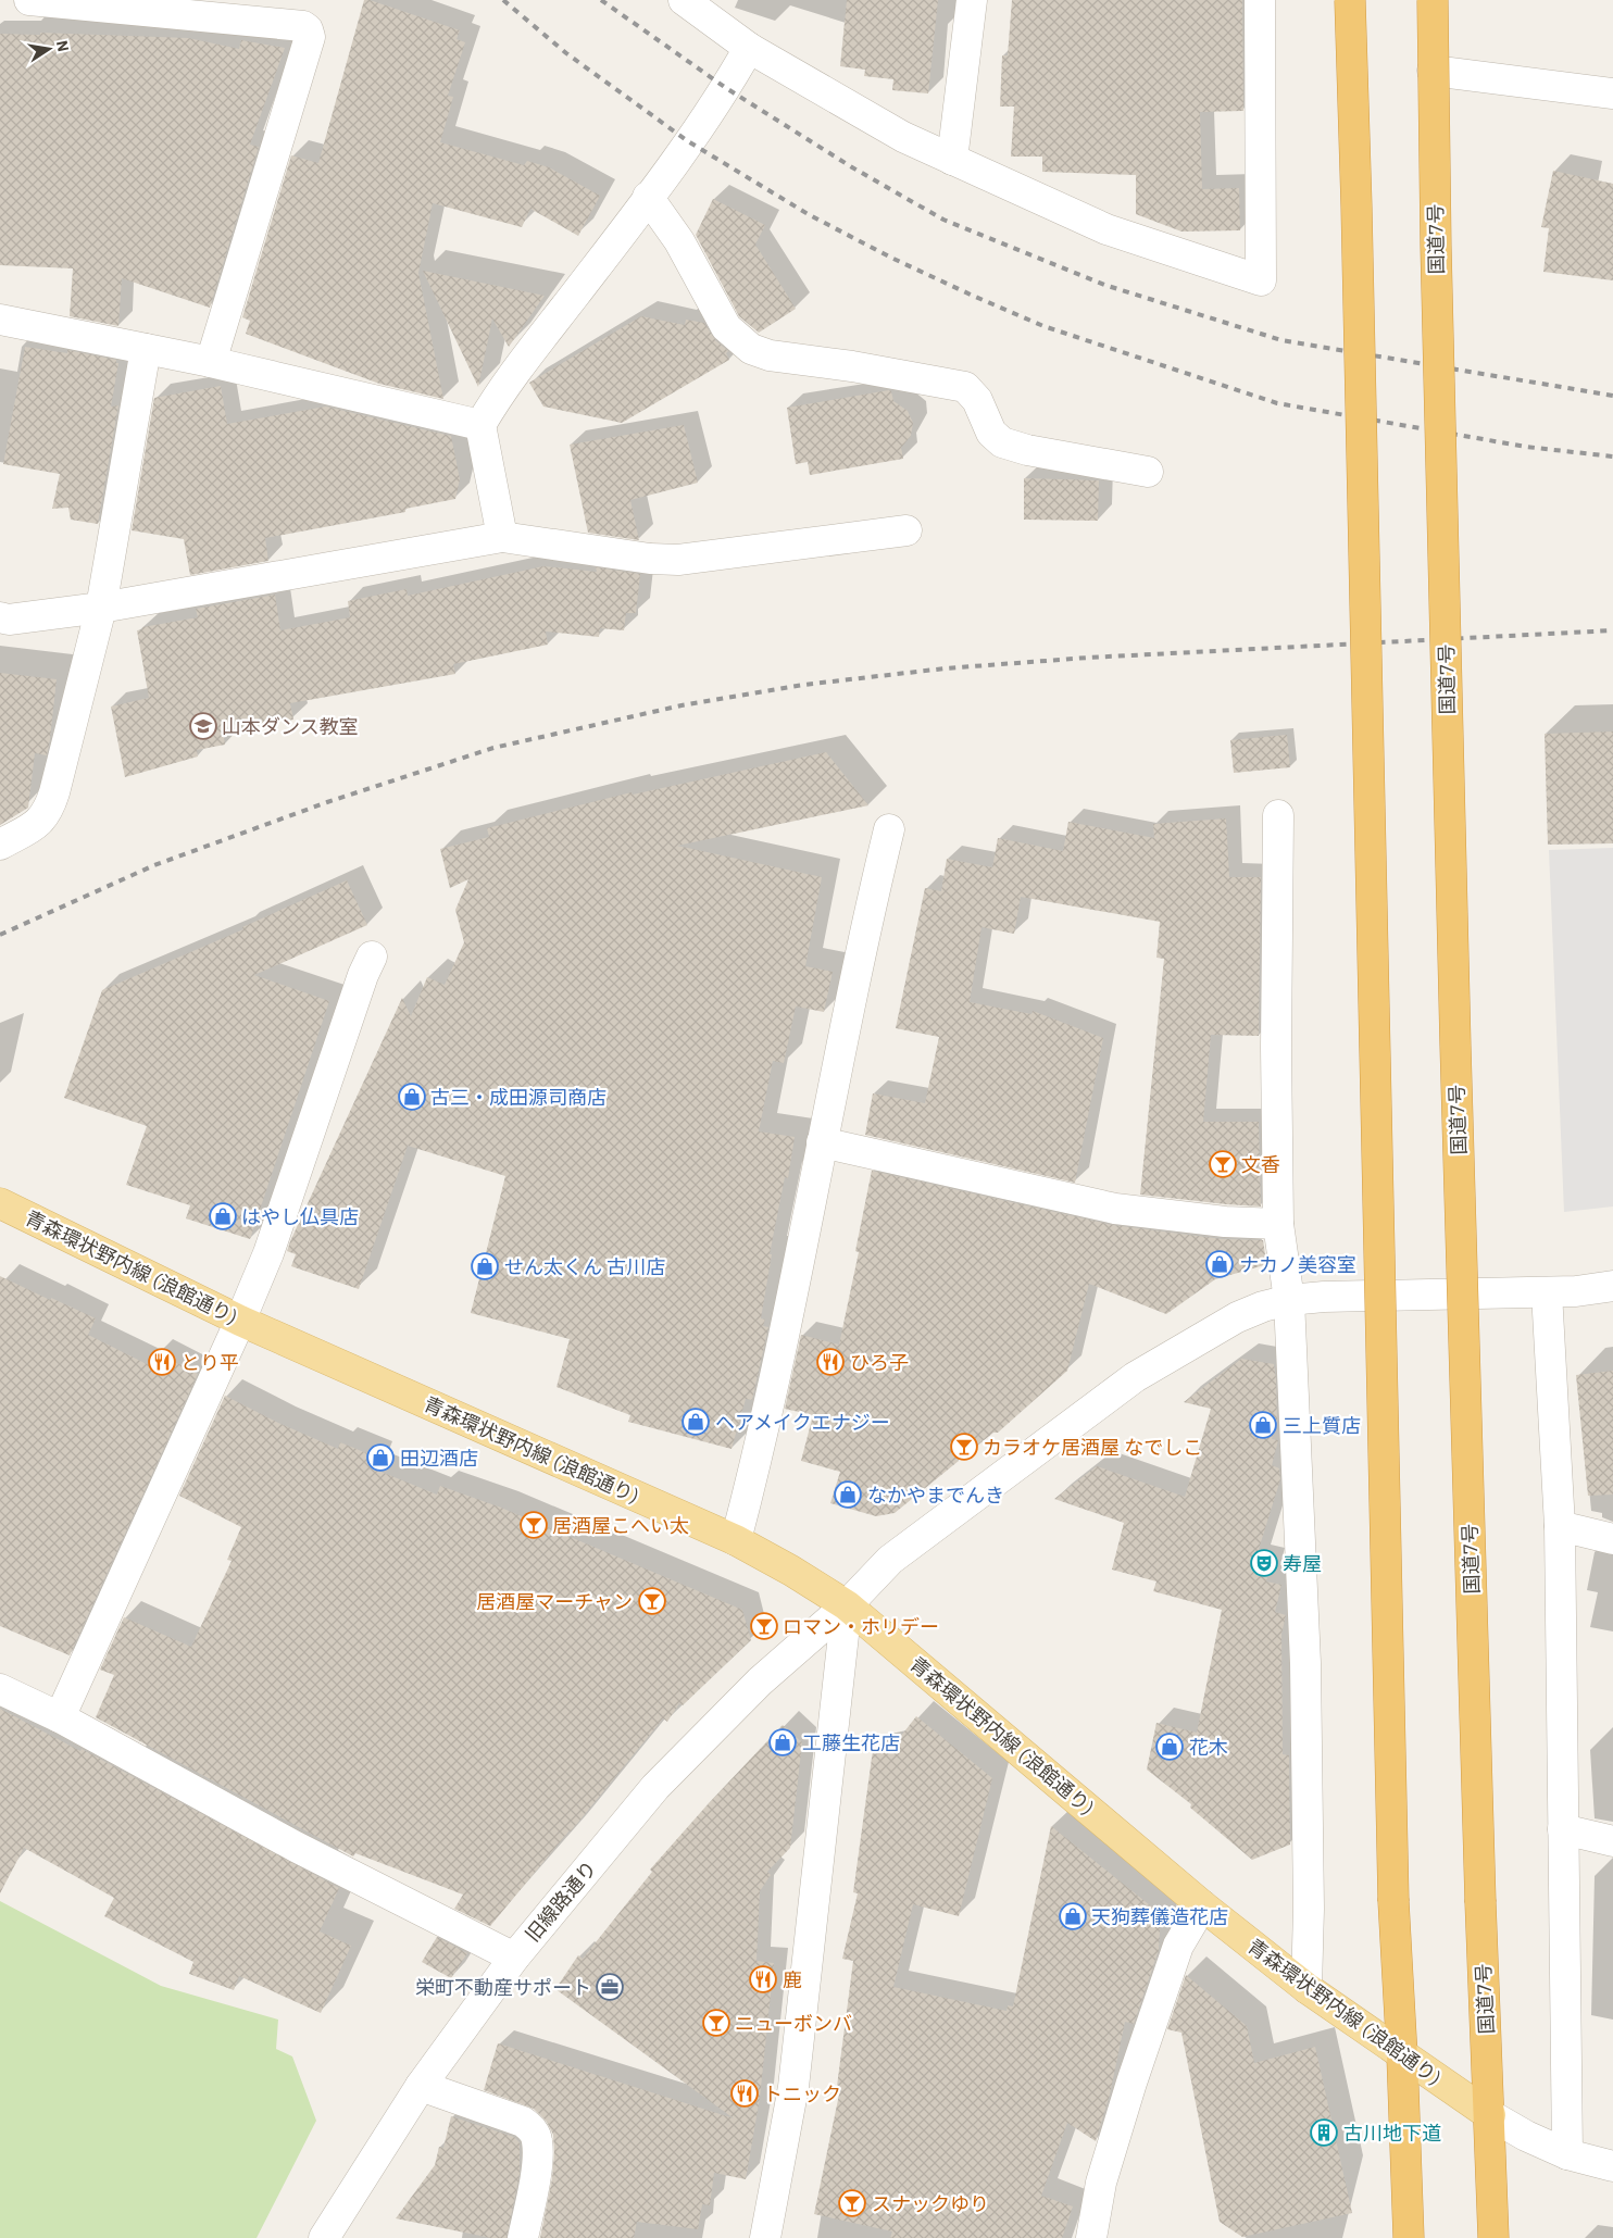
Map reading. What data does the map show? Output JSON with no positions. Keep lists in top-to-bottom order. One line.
{"streets":{"highway":["国道7号"],"main road":["青森環状野内線 (浪館通り)"],"street":["旧線路通り"]},"crossings":[["国道7号","青森環状野内線 (浪館通り)"],["青森環状野内線 (浪館通り)","旧線路通り"]],"places":{"school or university":["山本ダンス教室"],"shop":["古三・成田源司商店","はやし仏具店","ナカノ美容室","せん太くん 古川店","ヘアメイクエナジー","三上質店","田辺酒店","なかやまでんき","工藤生花店","花木","天狗葬儀造花店"],"bar":["文香","カラオケ居酒屋 なでしこ","居酒屋こへい太","居酒屋マーチャン","ロマン・ホリデー","ニューボンバ","スナックゆり"],"restaurant":["とり平","ひろ子","鹿","トニック"],"theatre":["寿屋"],"office":["栄町不動産サポート"],"building":["古川地下道"]},"north":"right"}
